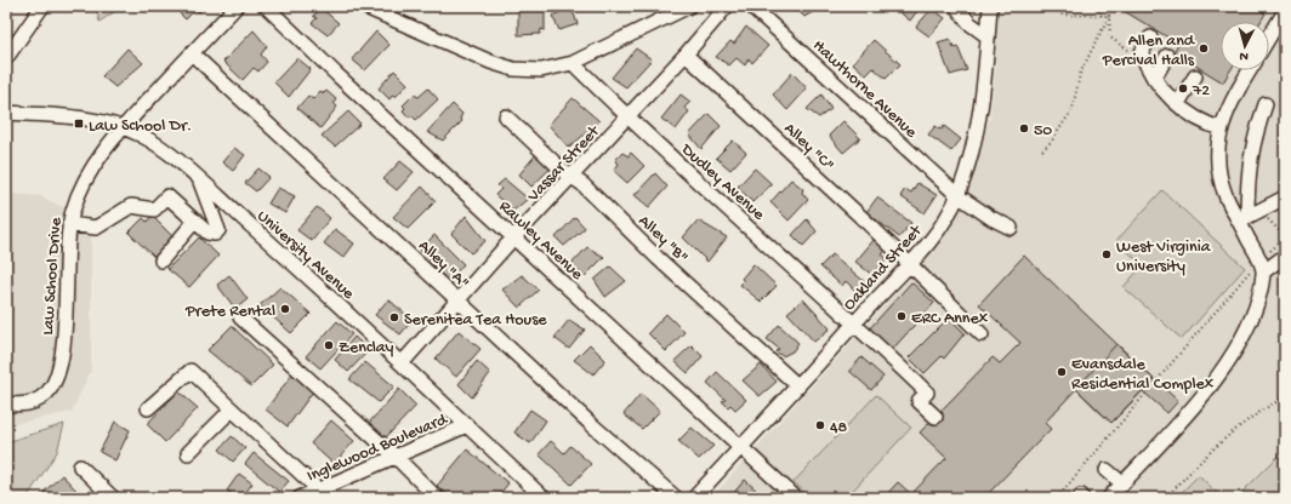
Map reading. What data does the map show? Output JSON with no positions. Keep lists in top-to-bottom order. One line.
{"streets":{"street":["Hawthorne Avenue","Alley \"C\"","Vassar Street","Dudley Avenue","Alley \"B\"","Rawley Avenue","University Avenue","Alley \"A\"","Oakland Street","Law School Drive","Inglewood Boulevard"]},"crossings":[["Hawthorne Avenue","Oakland Street"],["Alley \"C\"","Vassar Street"],["Alley \"C\"","Oakland Street"],["Vassar Street","Dudley Avenue"],["Vassar Street","Alley \"B\""],["Vassar Street","Rawley Avenue"],["Vassar Street","University Avenue"],["Vassar Street","Alley \"A\""],["Dudley Avenue","Oakland Street"],["Alley \"B\"","Oakland Street"],["Rawley Avenue","Oakland Street"],["University Avenue","Law School Drive"],["University Avenue","Inglewood Boulevard"],["Alley \"A\"","Law School Drive"]],"places":{"other":["Allen and Percival Halls","72","50","West Virginia University","Prete Rental","ERC Annex","Serenitea Tea House","Zenclay","Evansdale Residential Complex","48"],"transit":["Law School Dr."]},"north":"bottom"}
